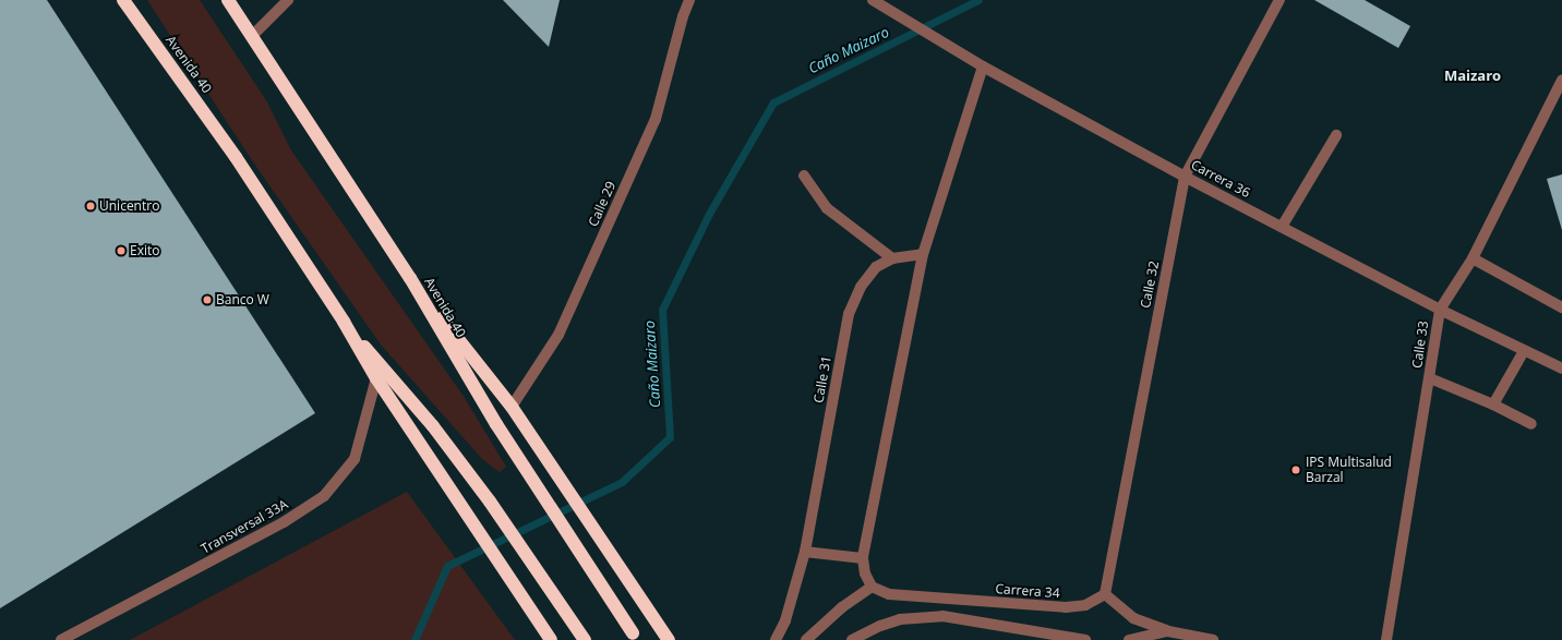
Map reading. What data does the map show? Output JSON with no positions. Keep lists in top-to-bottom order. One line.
{"streets":{"highway":["Avenida 40"],"street":["Carrera 36","Calle 29","Calle 32","Calle 33","Calle 31","Transversal 33A","Carrera 34"]},"crossings":[["Avenida 40","Transversal 33A"],["Carrera 36","Calle 32"],["Carrera 36","Calle 33"],["Calle 32","Carrera 34"]],"districts":["Maizaro"],"water":["Caño Maizaro"],"places":["Unicentro","Exito","Banco W","IPS Multisalud Barzal"]}
